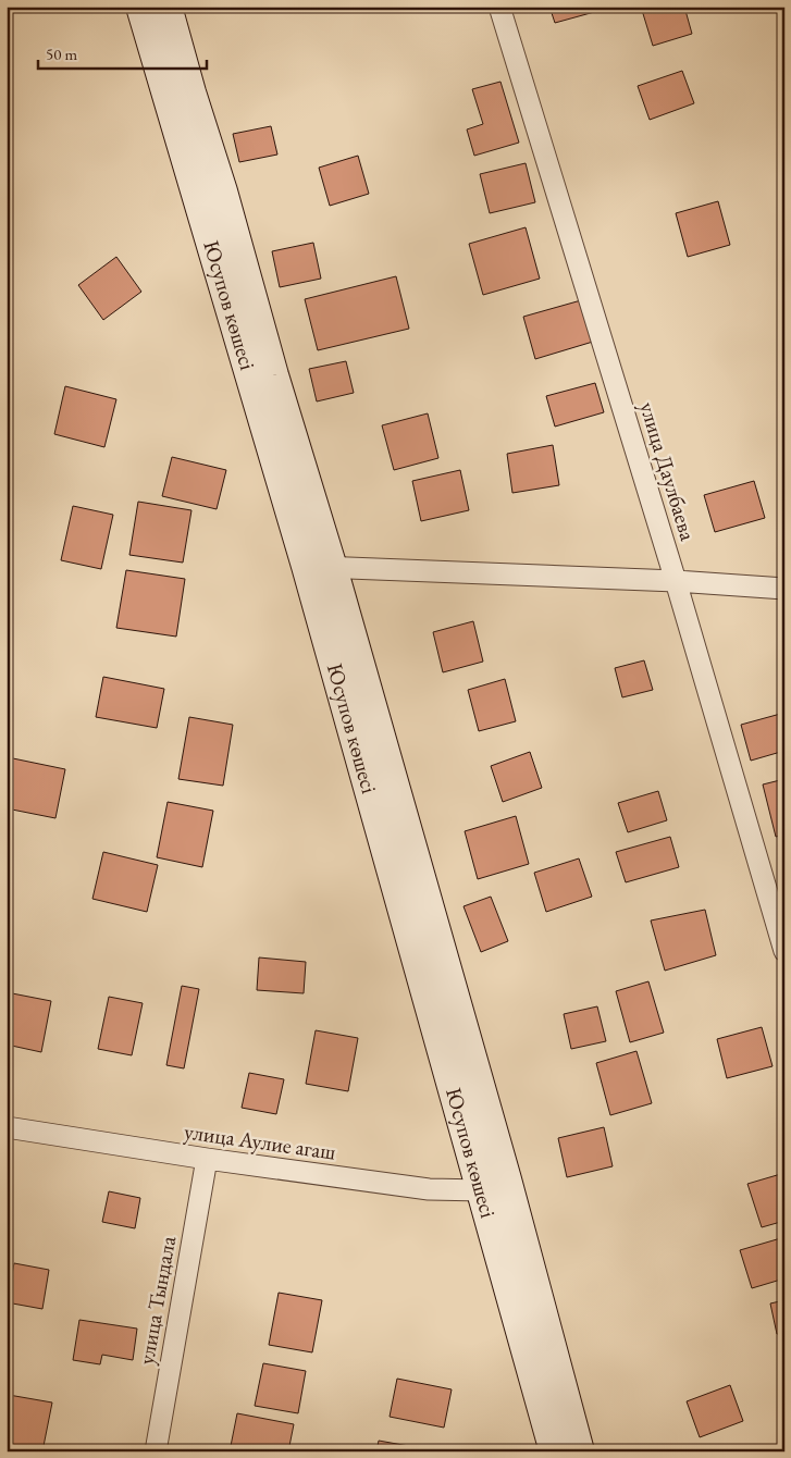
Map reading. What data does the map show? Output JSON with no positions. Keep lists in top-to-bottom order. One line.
{"streets":{"street":["Юсупов көшесі","улица Даулбаева","улица Аулие агаш","улица Тындала"]},"crossings":[["Юсупов көшесі","улица Аулие агаш"],["улица Аулие агаш","улица Тындала"]],"scale_bar":"50 m"}
